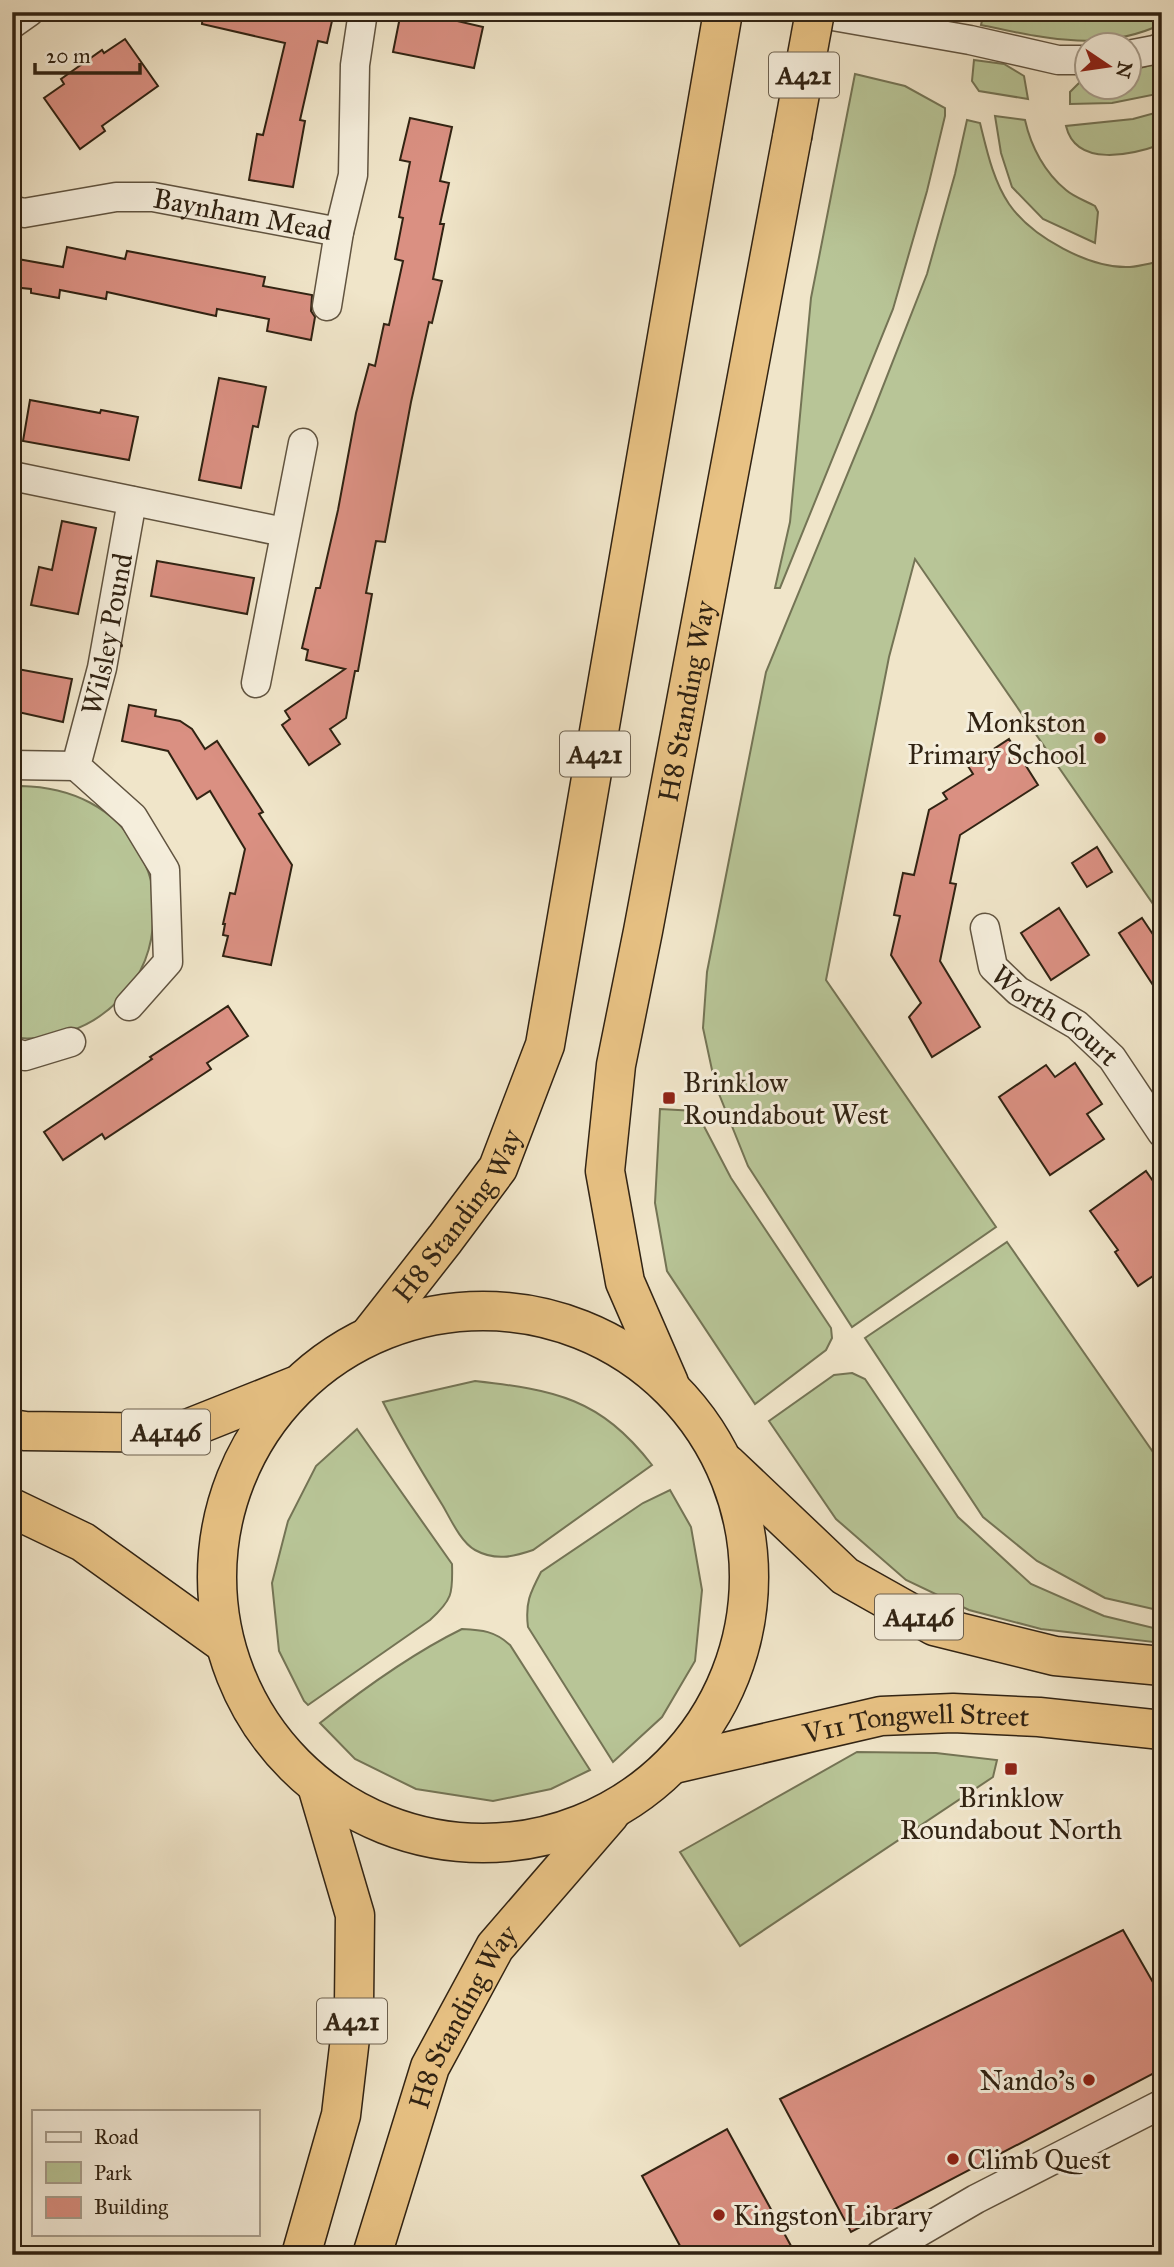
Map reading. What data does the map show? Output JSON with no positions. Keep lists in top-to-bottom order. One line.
{"streets":{"highway":["A421","H8 Standing Way","A4146","V11 Tongwell Street"],"street":["Baynham Mead","Wilsley Pound","Worth Court"]},"places":{"other":["Monkston Primary School","Nando's","Climb Quest","Kingston Library"],"transit":["Brinklow Roundabout West","Brinklow Roundabout North"]},"legend":["Road","Park","Building"],"scale_bar":"20 m","north":"right"}
